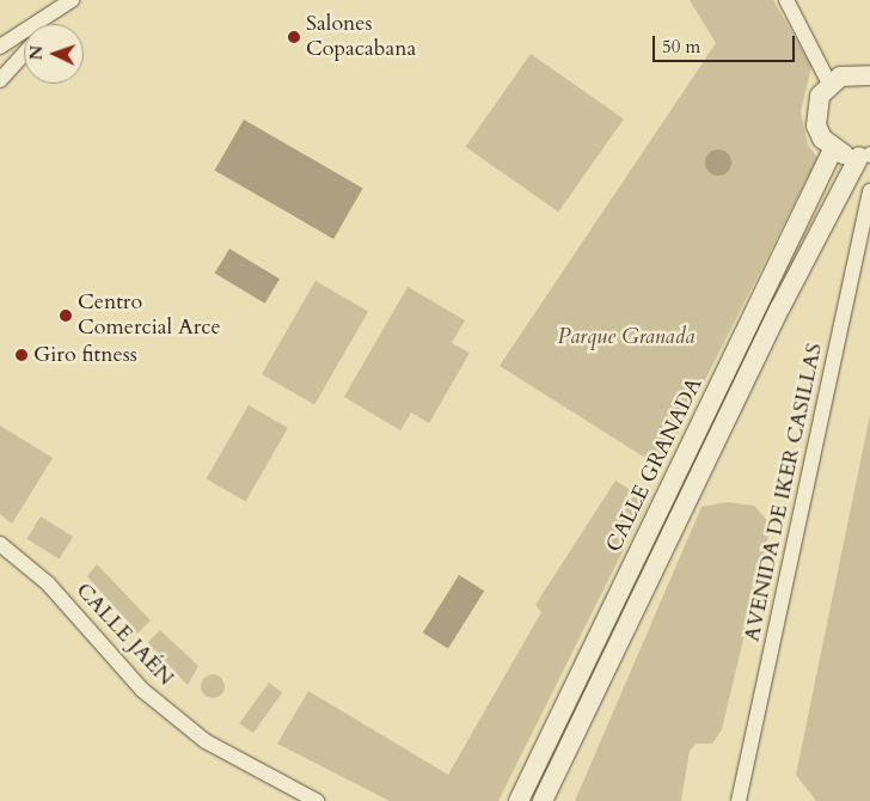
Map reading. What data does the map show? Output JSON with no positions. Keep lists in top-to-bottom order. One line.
{"streets":{"street":["CALLE GRANADA","AVENIDA DE IKER CASILLAS","CALLE JAÉN"]},"parks":["Parque Granada"],"places":["Salones Copacabana","Centro Comercial Arce","Giro fitness"],"scale_bar":"50 m","north":"left"}
